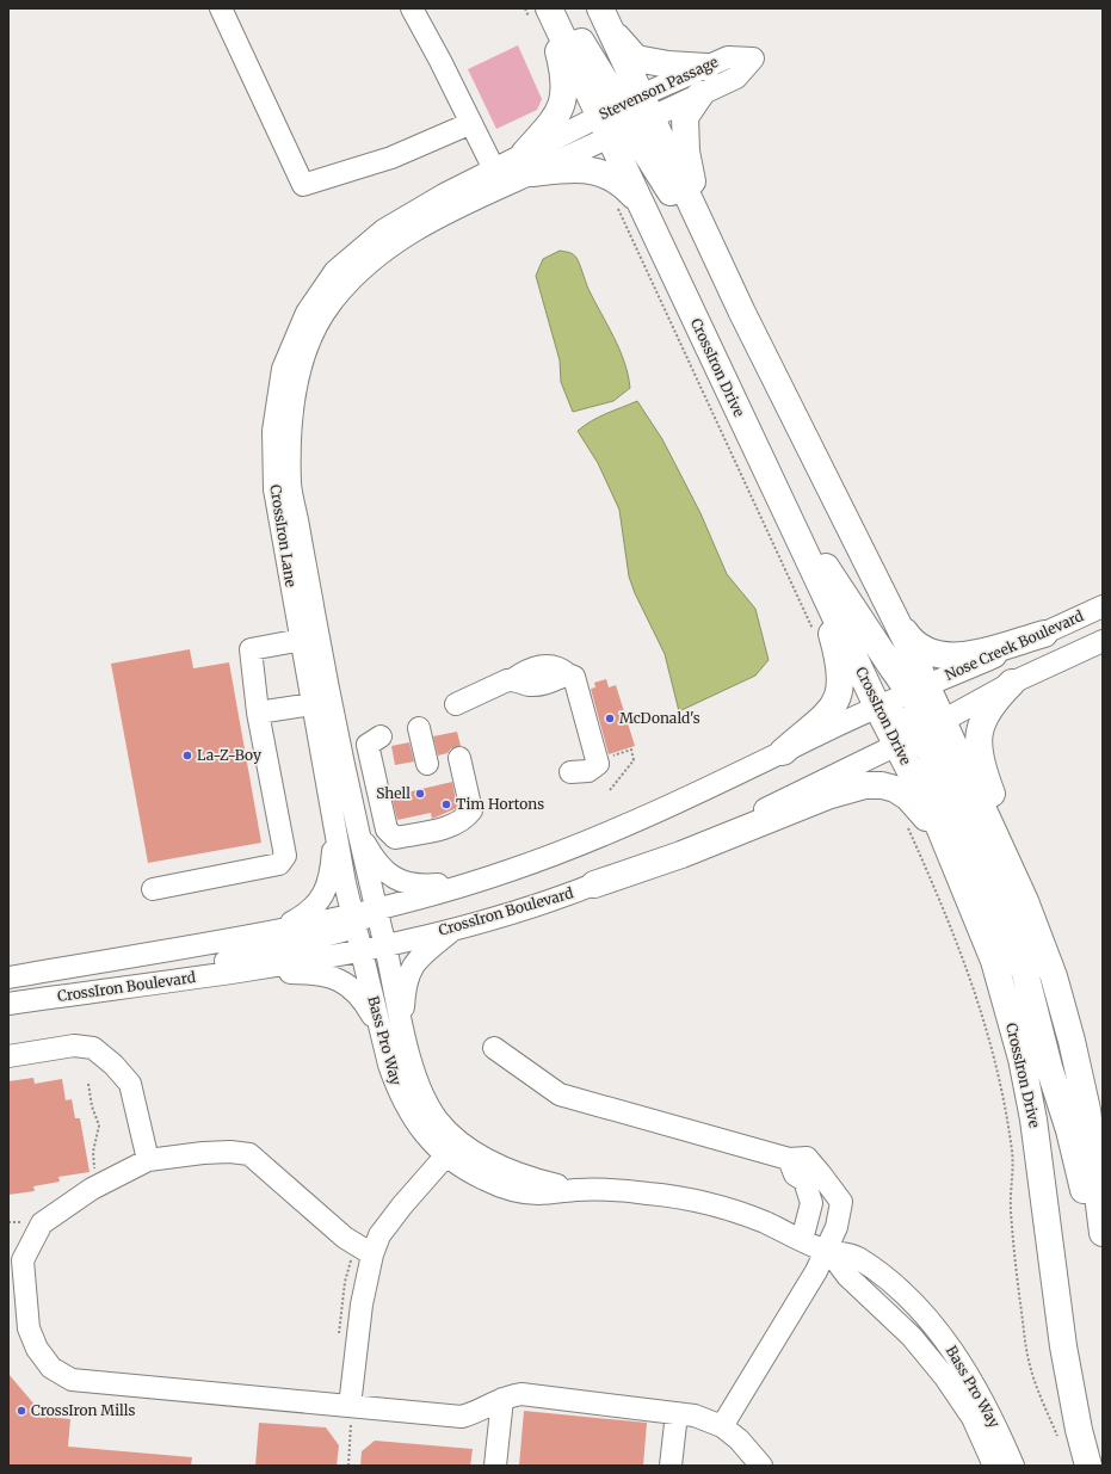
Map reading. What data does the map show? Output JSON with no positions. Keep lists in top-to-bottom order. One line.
{"streets":{"main road":["CrossIron Drive"],"street":["Stevenson Passage","CrossIron Lane","Nose Creek Boulevard","CrossIron Boulevard","Bass Pro Way"]},"crossings":[["Stevenson Passage","CrossIron Drive"],["Stevenson Passage","CrossIron Lane"],["CrossIron Drive","Nose Creek Boulevard"],["CrossIron Drive","CrossIron Boulevard"],["CrossIron Lane","CrossIron Boulevard"],["CrossIron Lane","Bass Pro Way"],["CrossIron Boulevard","Bass Pro Way"]],"places":["McDonald's","La-Z-Boy","Shell","Tim Hortons","CrossIron Mills"]}
